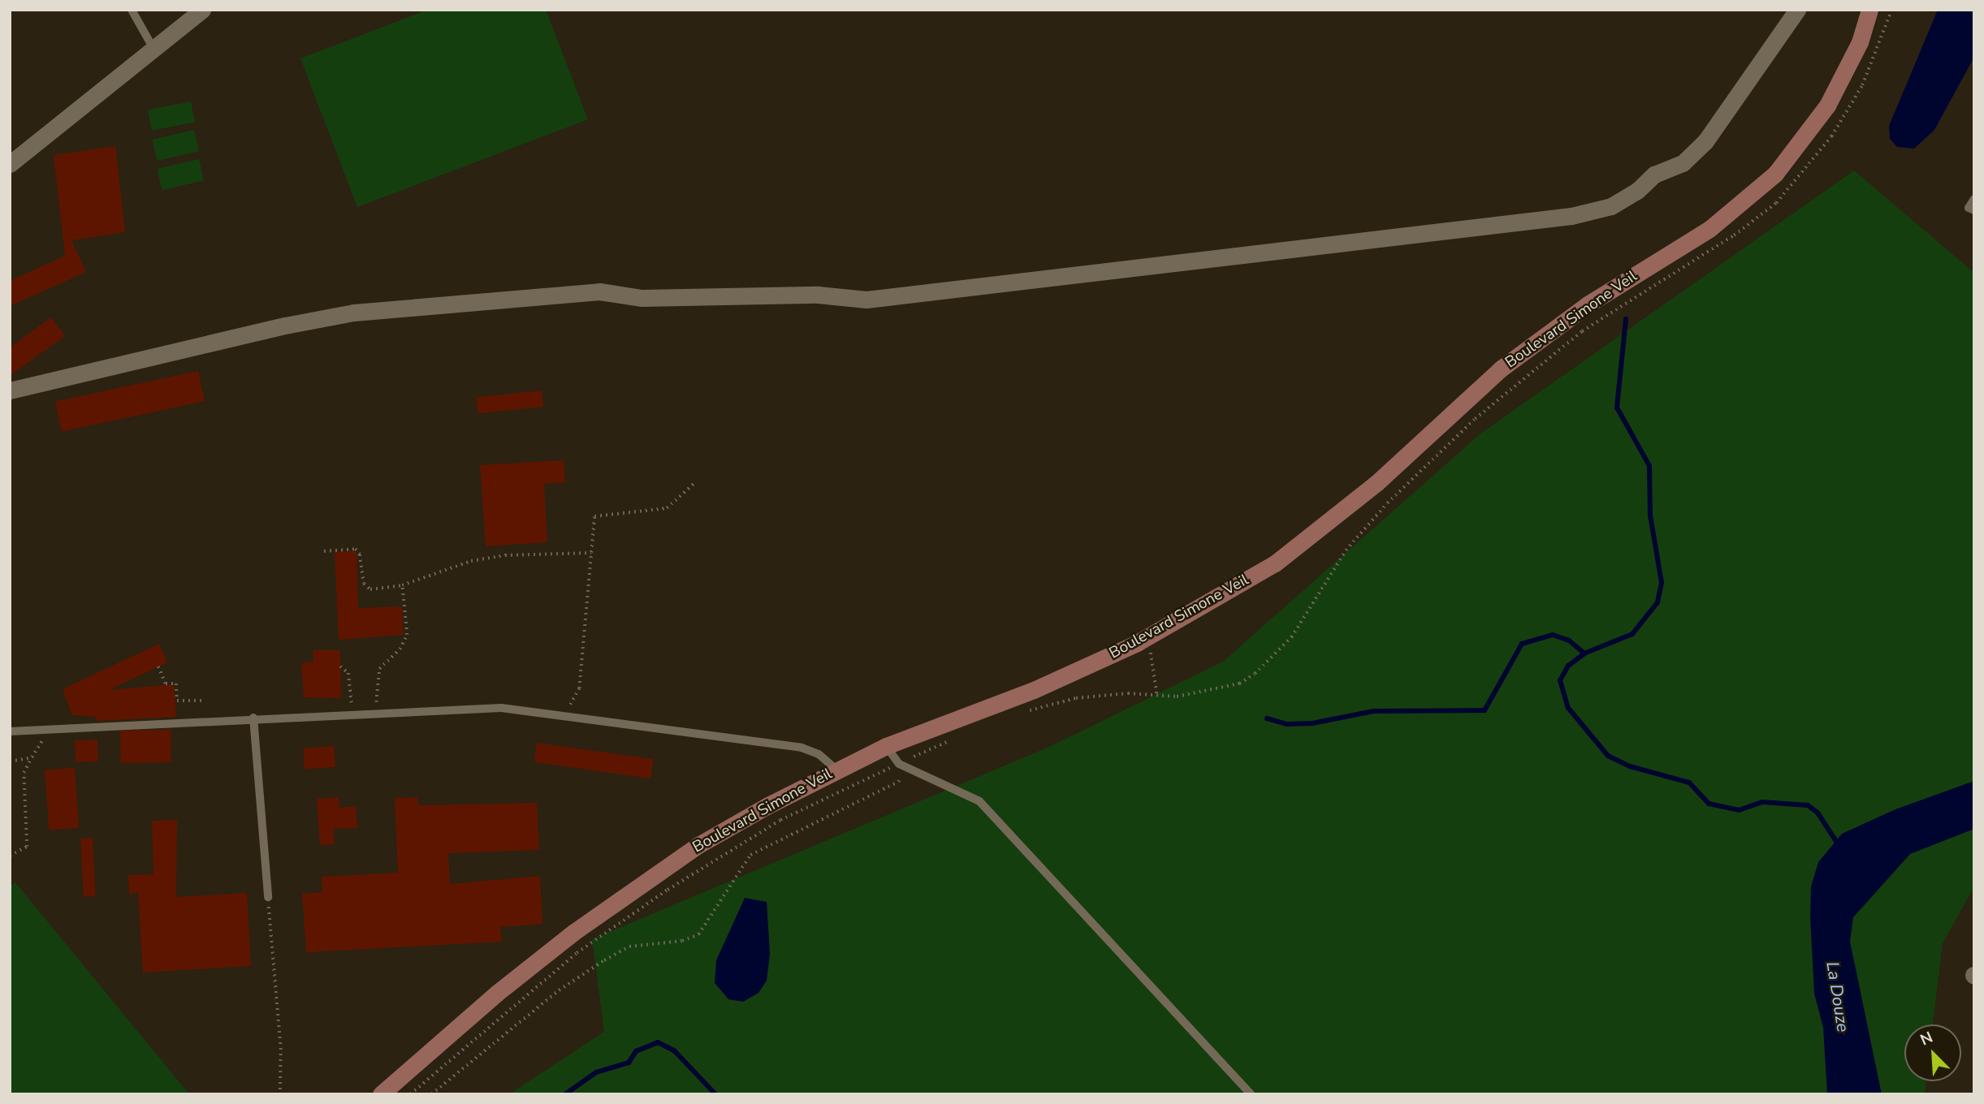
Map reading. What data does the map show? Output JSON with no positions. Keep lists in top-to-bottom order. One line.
{"streets":{"main road":["Boulevard Simone Veil"]},"water":["La Douze"],"north":"top left"}
